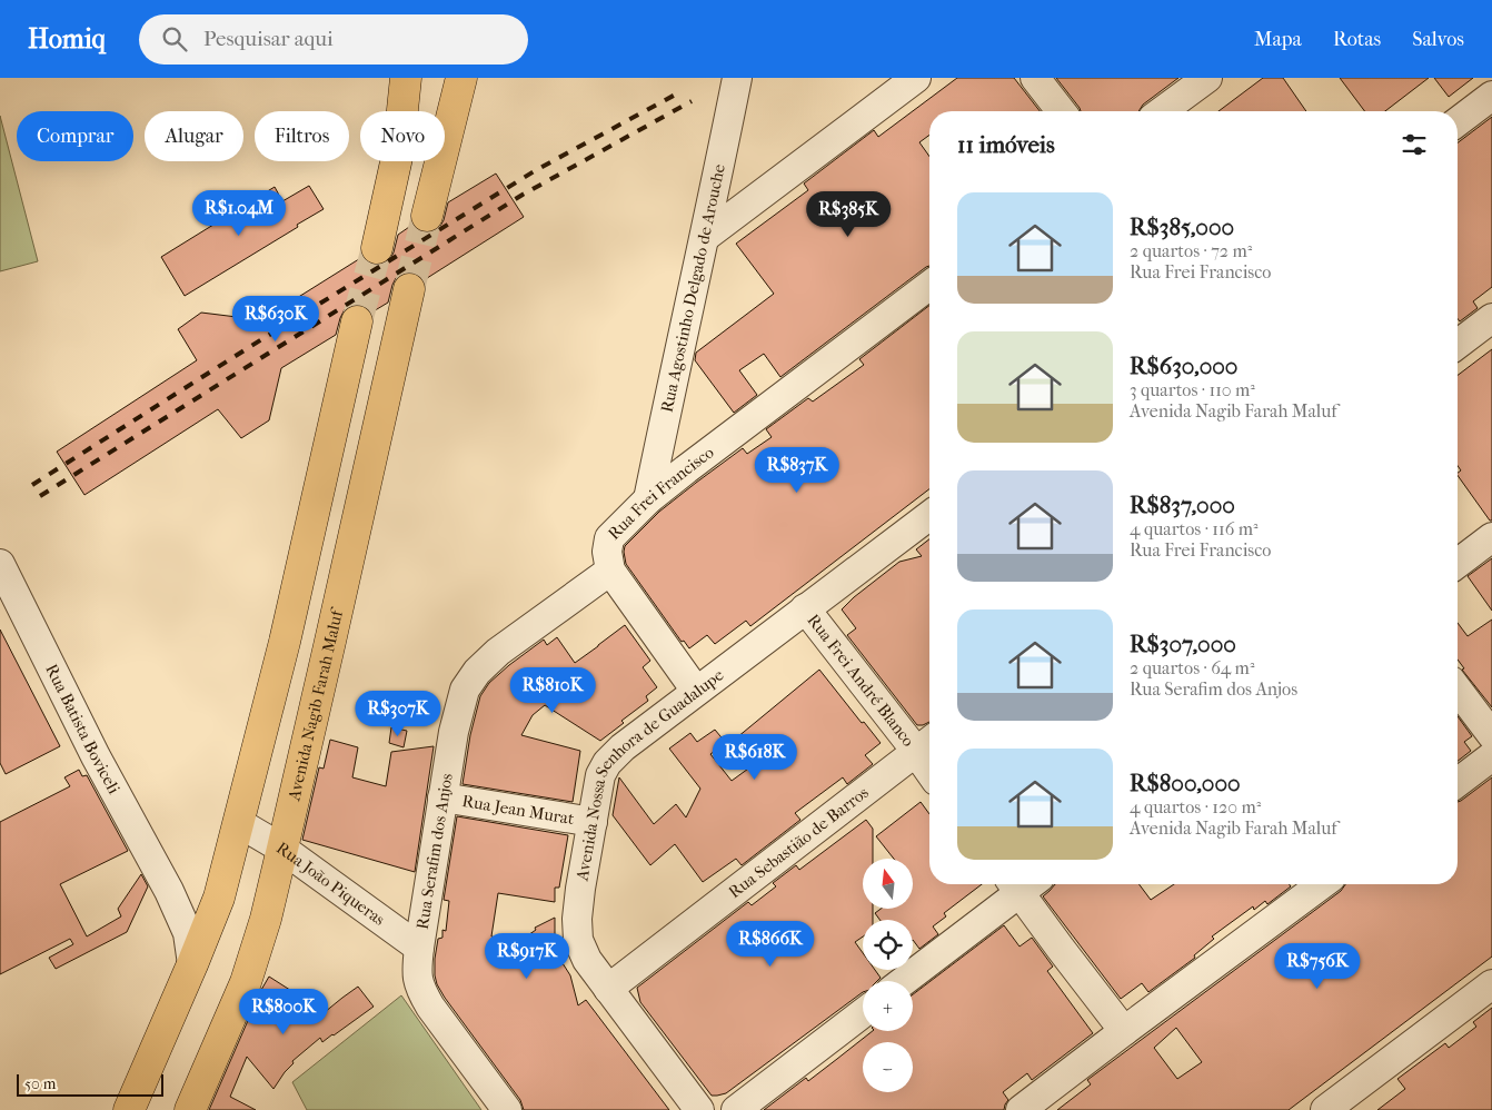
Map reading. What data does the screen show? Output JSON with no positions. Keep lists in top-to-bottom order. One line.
{"streets":{"main road":["Avenida Nagib Farah Maluf"],"street":["Rua Agostinho Delgado de Arouche","Rua Frei Francisco","Rua Frei André Blanco","Rua Batista Boviceli","Avenida Nossa Senhora de Guadalupe","Rua Jean Murat","Rua Sebastião de Barros","Rua Serafim dos Anjos","Rua João Piqueras"]},"crossings":[["Rua Agostinho Delgado de Arouche","Rua Frei Francisco"],["Rua Frei Francisco","Rua Serafim dos Anjos"],["Rua Frei André Blanco","Avenida Nossa Senhora de Guadalupe"],["Rua Frei André Blanco","Rua Sebastião de Barros"],["Avenida Nagib Farah Maluf","Rua João Piqueras"],["Avenida Nossa Senhora de Guadalupe","Rua Jean Murat"],["Avenida Nossa Senhora de Guadalupe","Rua Sebastião de Barros"],["Rua Jean Murat","Rua Serafim dos Anjos"],["Rua Serafim dos Anjos","Rua João Piqueras"]],"scale_bar":"50 m","north":"top","page":{"header":"Homiq","search":"Pesquisar aqui","nav":["Mapa","Rotas","Salvos"],"chip":["Comprar","Alugar","Filtros","Novo"],"heading":"11 imóveis","list":[{"name":"R$385,000","note":"2 quartos · 72 m² · Rua Frei Francisco"},{"name":"R$630,000","note":"3 quartos · 110 m² · Avenida Nagib Farah Maluf"},{"name":"R$837,000","note":"4 quartos · 116 m² · Rua Frei Francisco"},{"name":"R$307,000","note":"2 quartos · 64 m² · Rua Serafim dos Anjos"},{"name":"R$800,000","note":"4 quartos · 120 m² · Avenida Nagib Farah Maluf"}],"price":["R$1.04M","R$385K","R$630K","R$837K","R$810K","R$307K","R$618K","R$866K","R$917K","R$756K","R$800K"],"map_buttons":["+","−"],"scale":"50 m"}}
